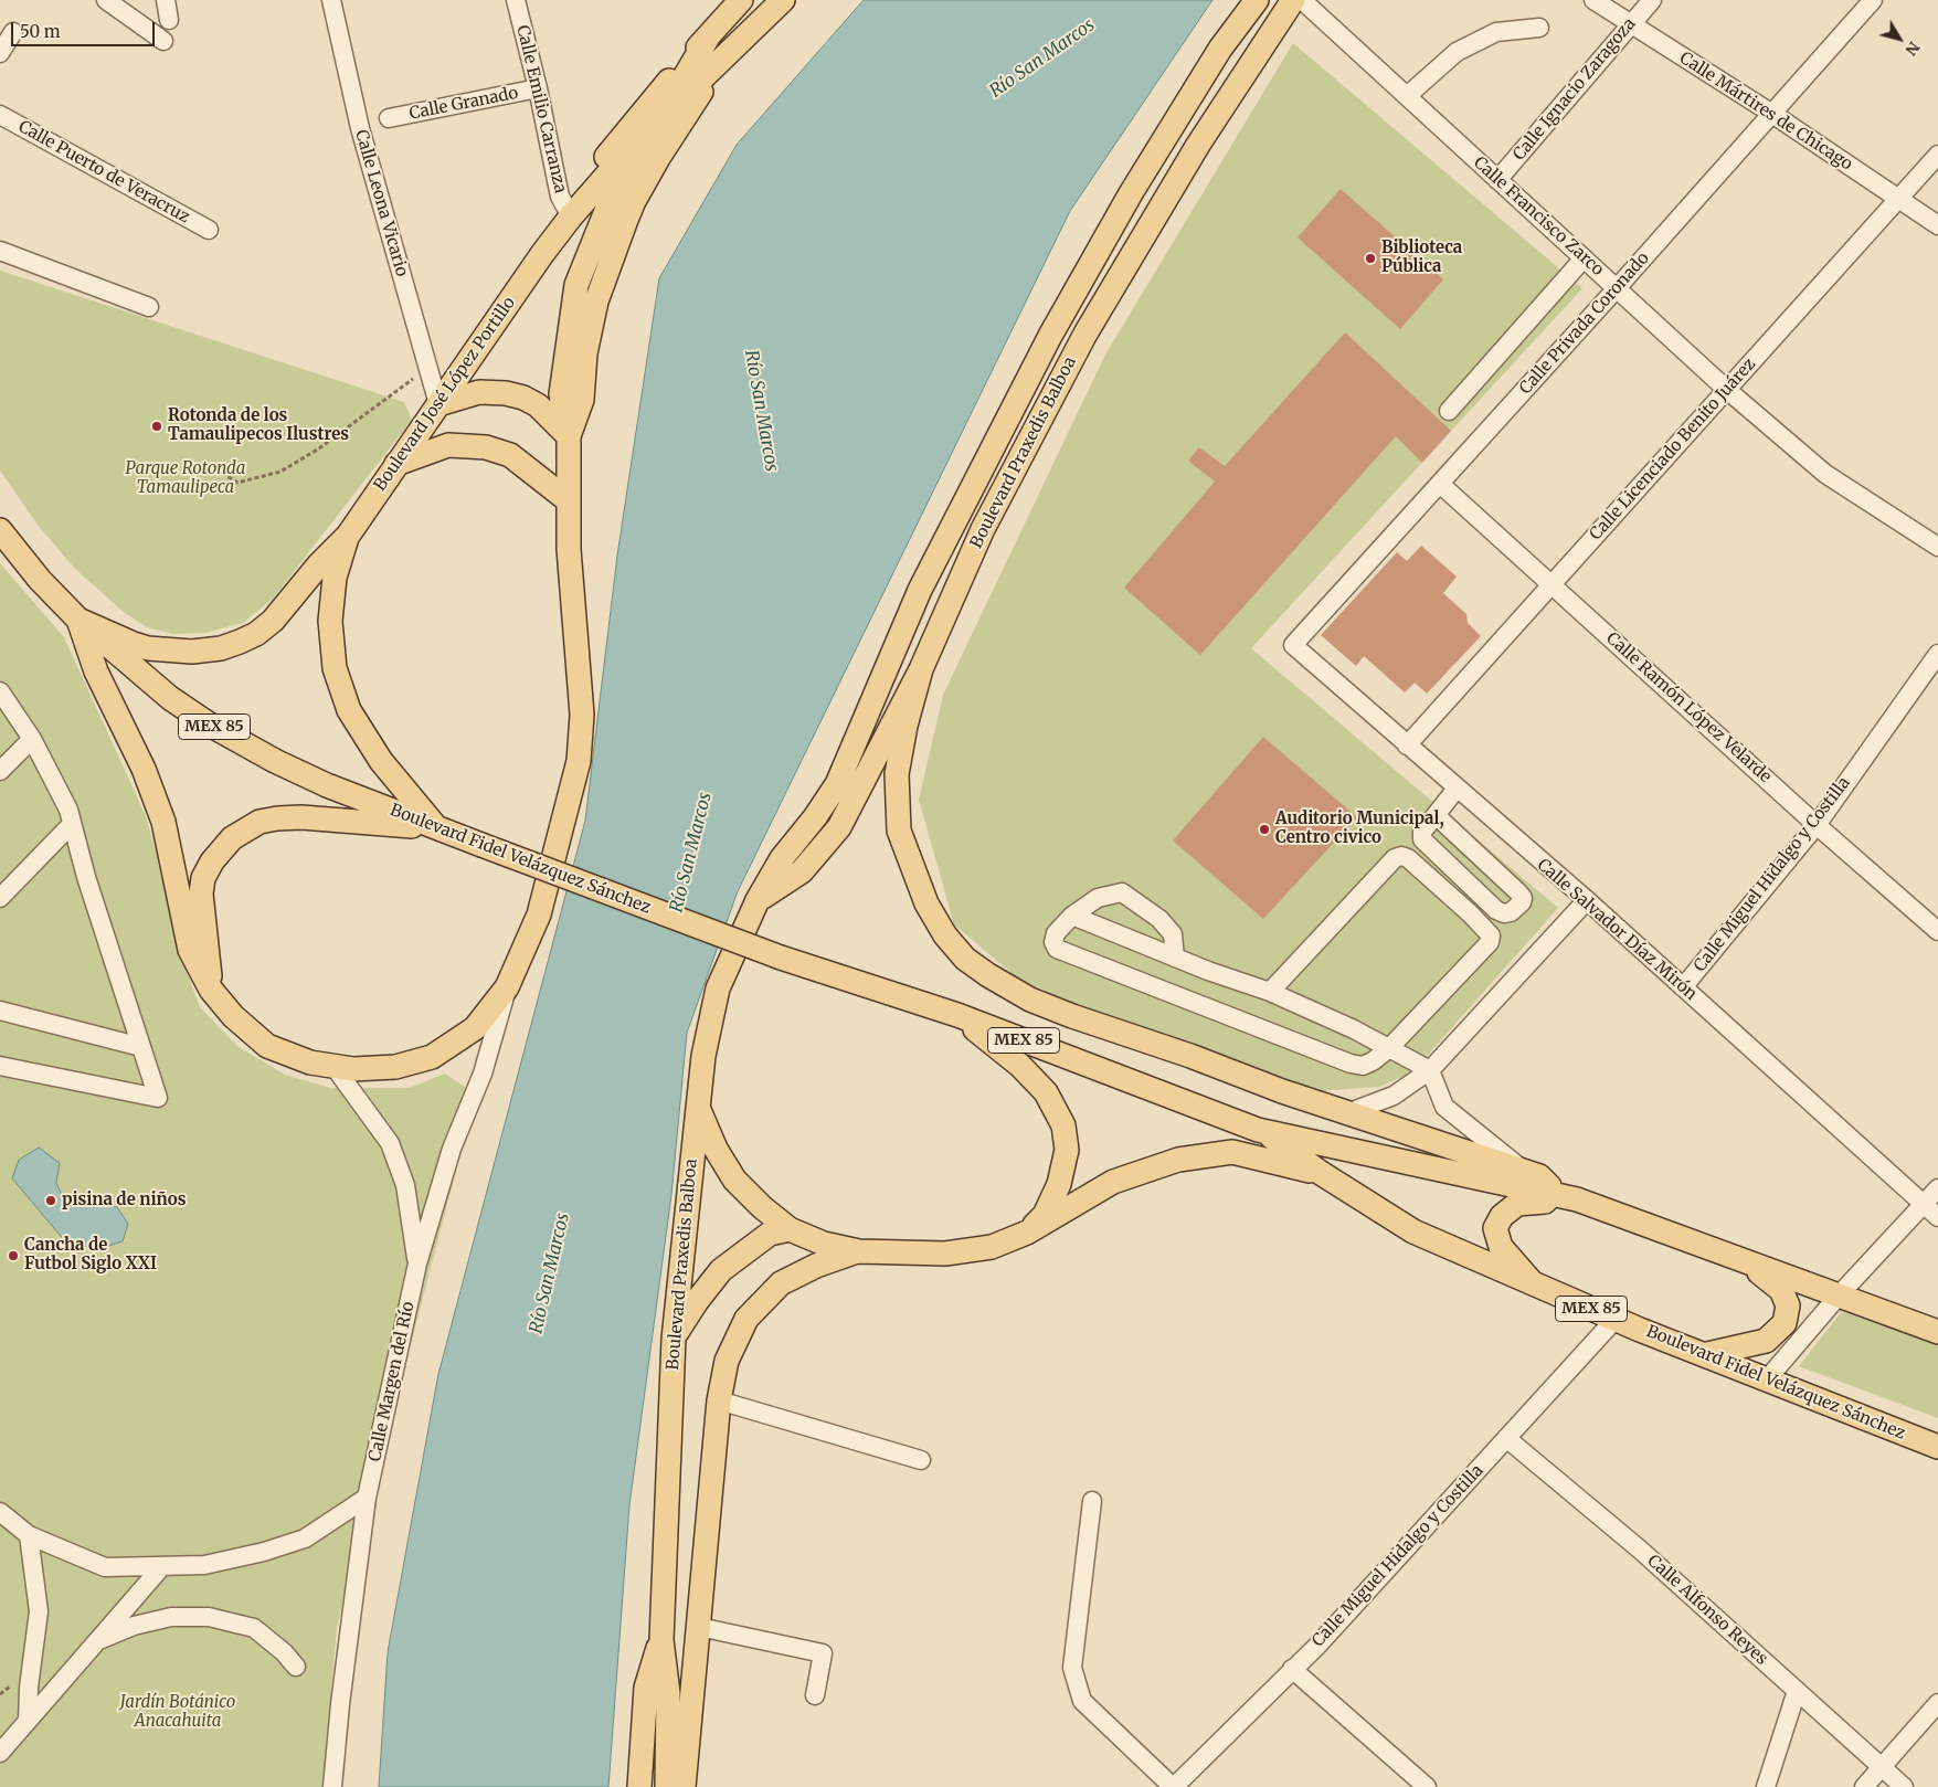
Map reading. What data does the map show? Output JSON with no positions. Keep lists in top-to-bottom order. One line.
{"streets":{"main road":["Boulevard José López Portillo","Boulevard Praxedis Balboa","MEX 85","Boulevard Fidel Velázquez Sánchez"],"street":["Calle Ignacio Zaragoza","Calle Granado","Calle Emilio Carranza","Calle Mártires de Chicago","Calle Puerto de Veracruz","Calle Leona Vicario","Calle Francisco Zarco","Calle Privada Coronado","Calle Licenciado Benito Juárez","Calle Ramón López Velarde","Calle Miguel Hidalgo y Costilla","Calle Salvador Díaz Mirón","Calle Margen del Río","Calle Alfonso Reyes"]},"crossings":[["Calle Ignacio Zaragoza","Calle Mártires de Chicago"],["Calle Ignacio Zaragoza","Calle Francisco Zarco"],["Calle Granado","Calle Emilio Carranza"],["Calle Emilio Carranza","Boulevard José López Portillo"],["Calle Mártires de Chicago","Calle Privada Coronado"],["Calle Mártires de Chicago","Calle Licenciado Benito Juárez"],["Calle Leona Vicario","Boulevard José López Portillo"],["Calle Francisco Zarco","Calle Privada Coronado"],["Calle Francisco Zarco","Calle Licenciado Benito Juárez"],["Calle Privada Coronado","Calle Ramón López Velarde"],["Calle Privada Coronado","Calle Salvador Díaz Mirón"],["Calle Licenciado Benito Juárez","Calle Ramón López Velarde"],["Calle Licenciado Benito Juárez","Calle Salvador Díaz Mirón"],["Calle Ramón López Velarde","Calle Miguel Hidalgo y Costilla"],["Boulevard Fidel Velázquez Sánchez","Calle Miguel Hidalgo y Costilla"],["Calle Miguel Hidalgo y Costilla","Calle Salvador Díaz Mirón"],["Calle Miguel Hidalgo y Costilla","Calle Alfonso Reyes"]],"water":["Río San Marcos"],"parks":["Parque Rotonda Tamaulipeca","Jardín Botánico Anacahuita"],"places":["Biblioteca Pública","Rotonda de los Tamaulipecos Ilustres","Auditorio Municipal, Centro civico","pisina de niños","Cancha de Futbol Siglo XXI"],"scale_bar":"50 m","north":"bottom right"}
